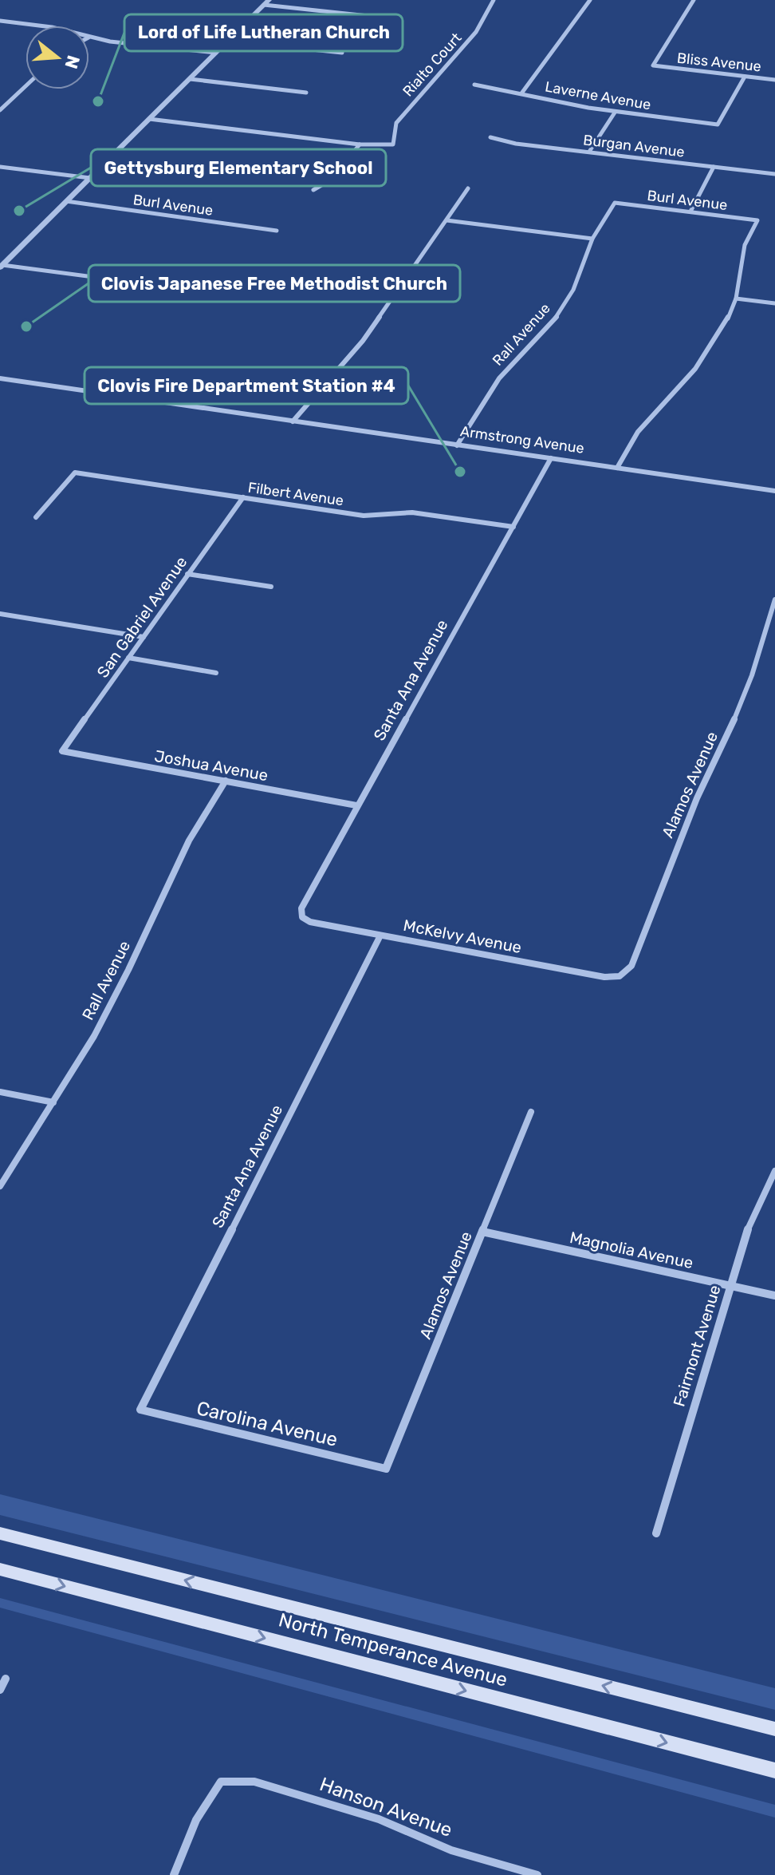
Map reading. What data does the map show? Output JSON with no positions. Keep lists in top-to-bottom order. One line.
{"streets":{"main road":["North Temperance Avenue"],"street":["Bliss Avenue","Rialto Court","Laverne Avenue","Burgan Avenue","Burl Avenue","Rall Avenue","Armstrong Avenue","Filbert Avenue","San Gabriel Avenue","Santa Ana Avenue","Joshua Avenue","Alamos Avenue","McKelvy Avenue","Magnolia Avenue","Fairmont Avenue","Carolina Avenue","Hanson Avenue"]},"crossings":[["Bliss Avenue","Laverne Avenue"],["Burl Avenue","Rall Avenue"],["Rall Avenue","Armstrong Avenue"],["Rall Avenue","Joshua Avenue"],["Armstrong Avenue","Santa Ana Avenue"],["Filbert Avenue","San Gabriel Avenue"],["Filbert Avenue","Santa Ana Avenue"],["San Gabriel Avenue","Joshua Avenue"],["Santa Ana Avenue","Joshua Avenue"],["Santa Ana Avenue","McKelvy Avenue"],["Santa Ana Avenue","Carolina Avenue"],["Alamos Avenue","McKelvy Avenue"],["Alamos Avenue","Magnolia Avenue"],["Alamos Avenue","Carolina Avenue"],["Magnolia Avenue","Fairmont Avenue"]],"places":["Lord of Life Lutheran Church","Gettysburg Elementary School","Clovis Japanese Free Methodist Church","Clovis Fire Department Station #4"],"north":"right"}
